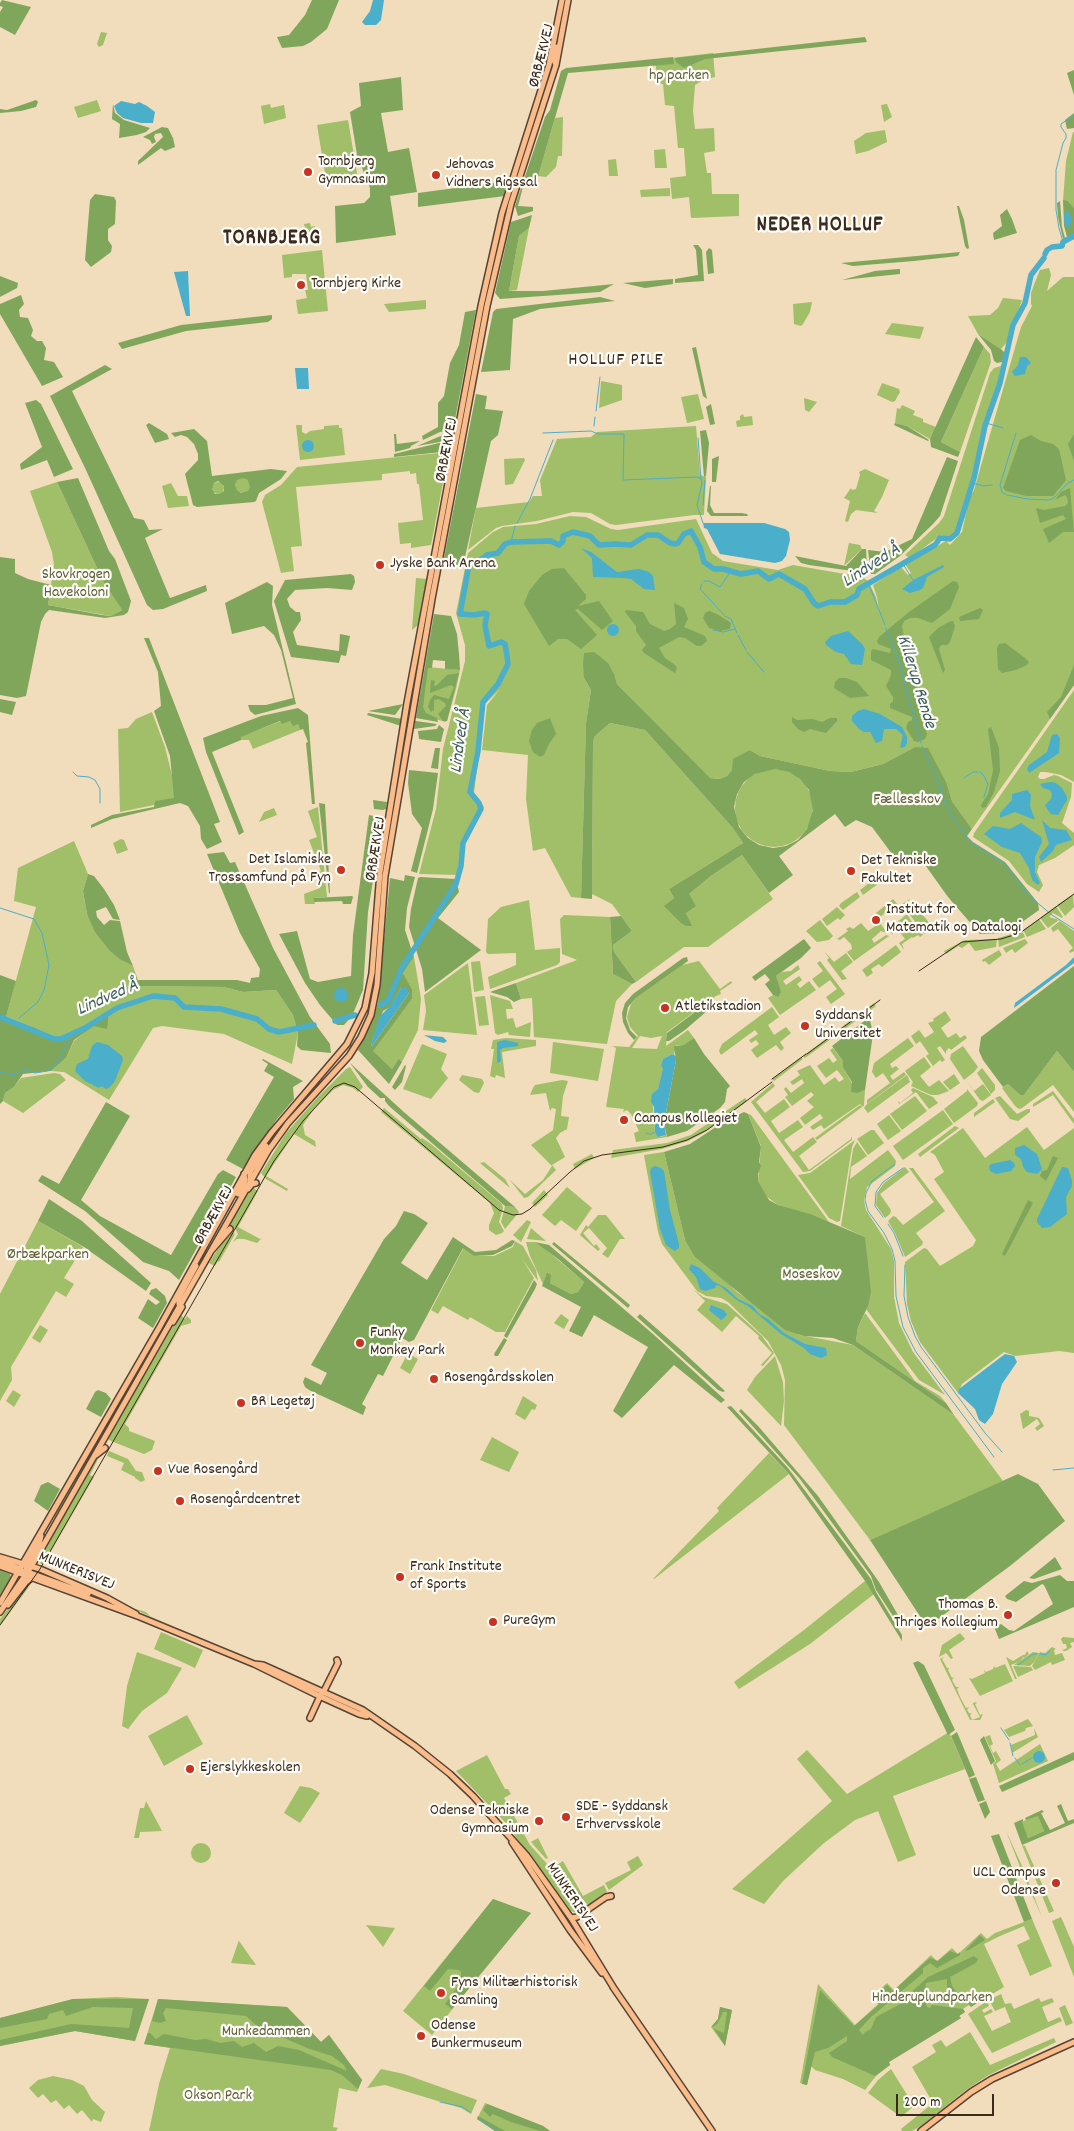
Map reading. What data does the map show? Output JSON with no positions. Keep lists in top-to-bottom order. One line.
{"streets":{"main road":["ØRBÆKVEJ","MUNKERISVEJ"]},"crossings":[["ØRBÆKVEJ","MUNKERISVEJ"]],"districts":["NEDER HOLLUF","TORNBJERG","HOLLUF PILE"],"water":["Lindved Å","Killerup Rende"],"parks":["hp parken","Skovkrogen Havekoloni","Fællesskov","Ørbækparken","Moseskov","Hinderuplundparken","Munkedammen","Okson Park"],"places":["Tornbjerg Gymnasium","Jehovas Vidners Rigssal","Tornbjerg Kirke","Jyske Bank Arena","Det Islamiske Trossamfund på Fyn","Det Tekniske Fakultet","Institut for Matematik og Datalogi","Atletikstadion","Syddansk Universitet","Campus Kollegiet","Funky Monkey Park","Rosengårdsskolen","BR Legetøj","Vue Rosengård","Rosengårdcentret","Frank Institute of Sports","Thomas B. Thriges Kollegium","PureGym","Ejerslykkeskolen","SDE - Syddansk Erhvervsskole","Odense Tekniske Gymnasium","UCL Campus Odense","Fyns Militærhistorisk Samling","Odense Bunkermuseum"],"scale_bar":"200 m"}
